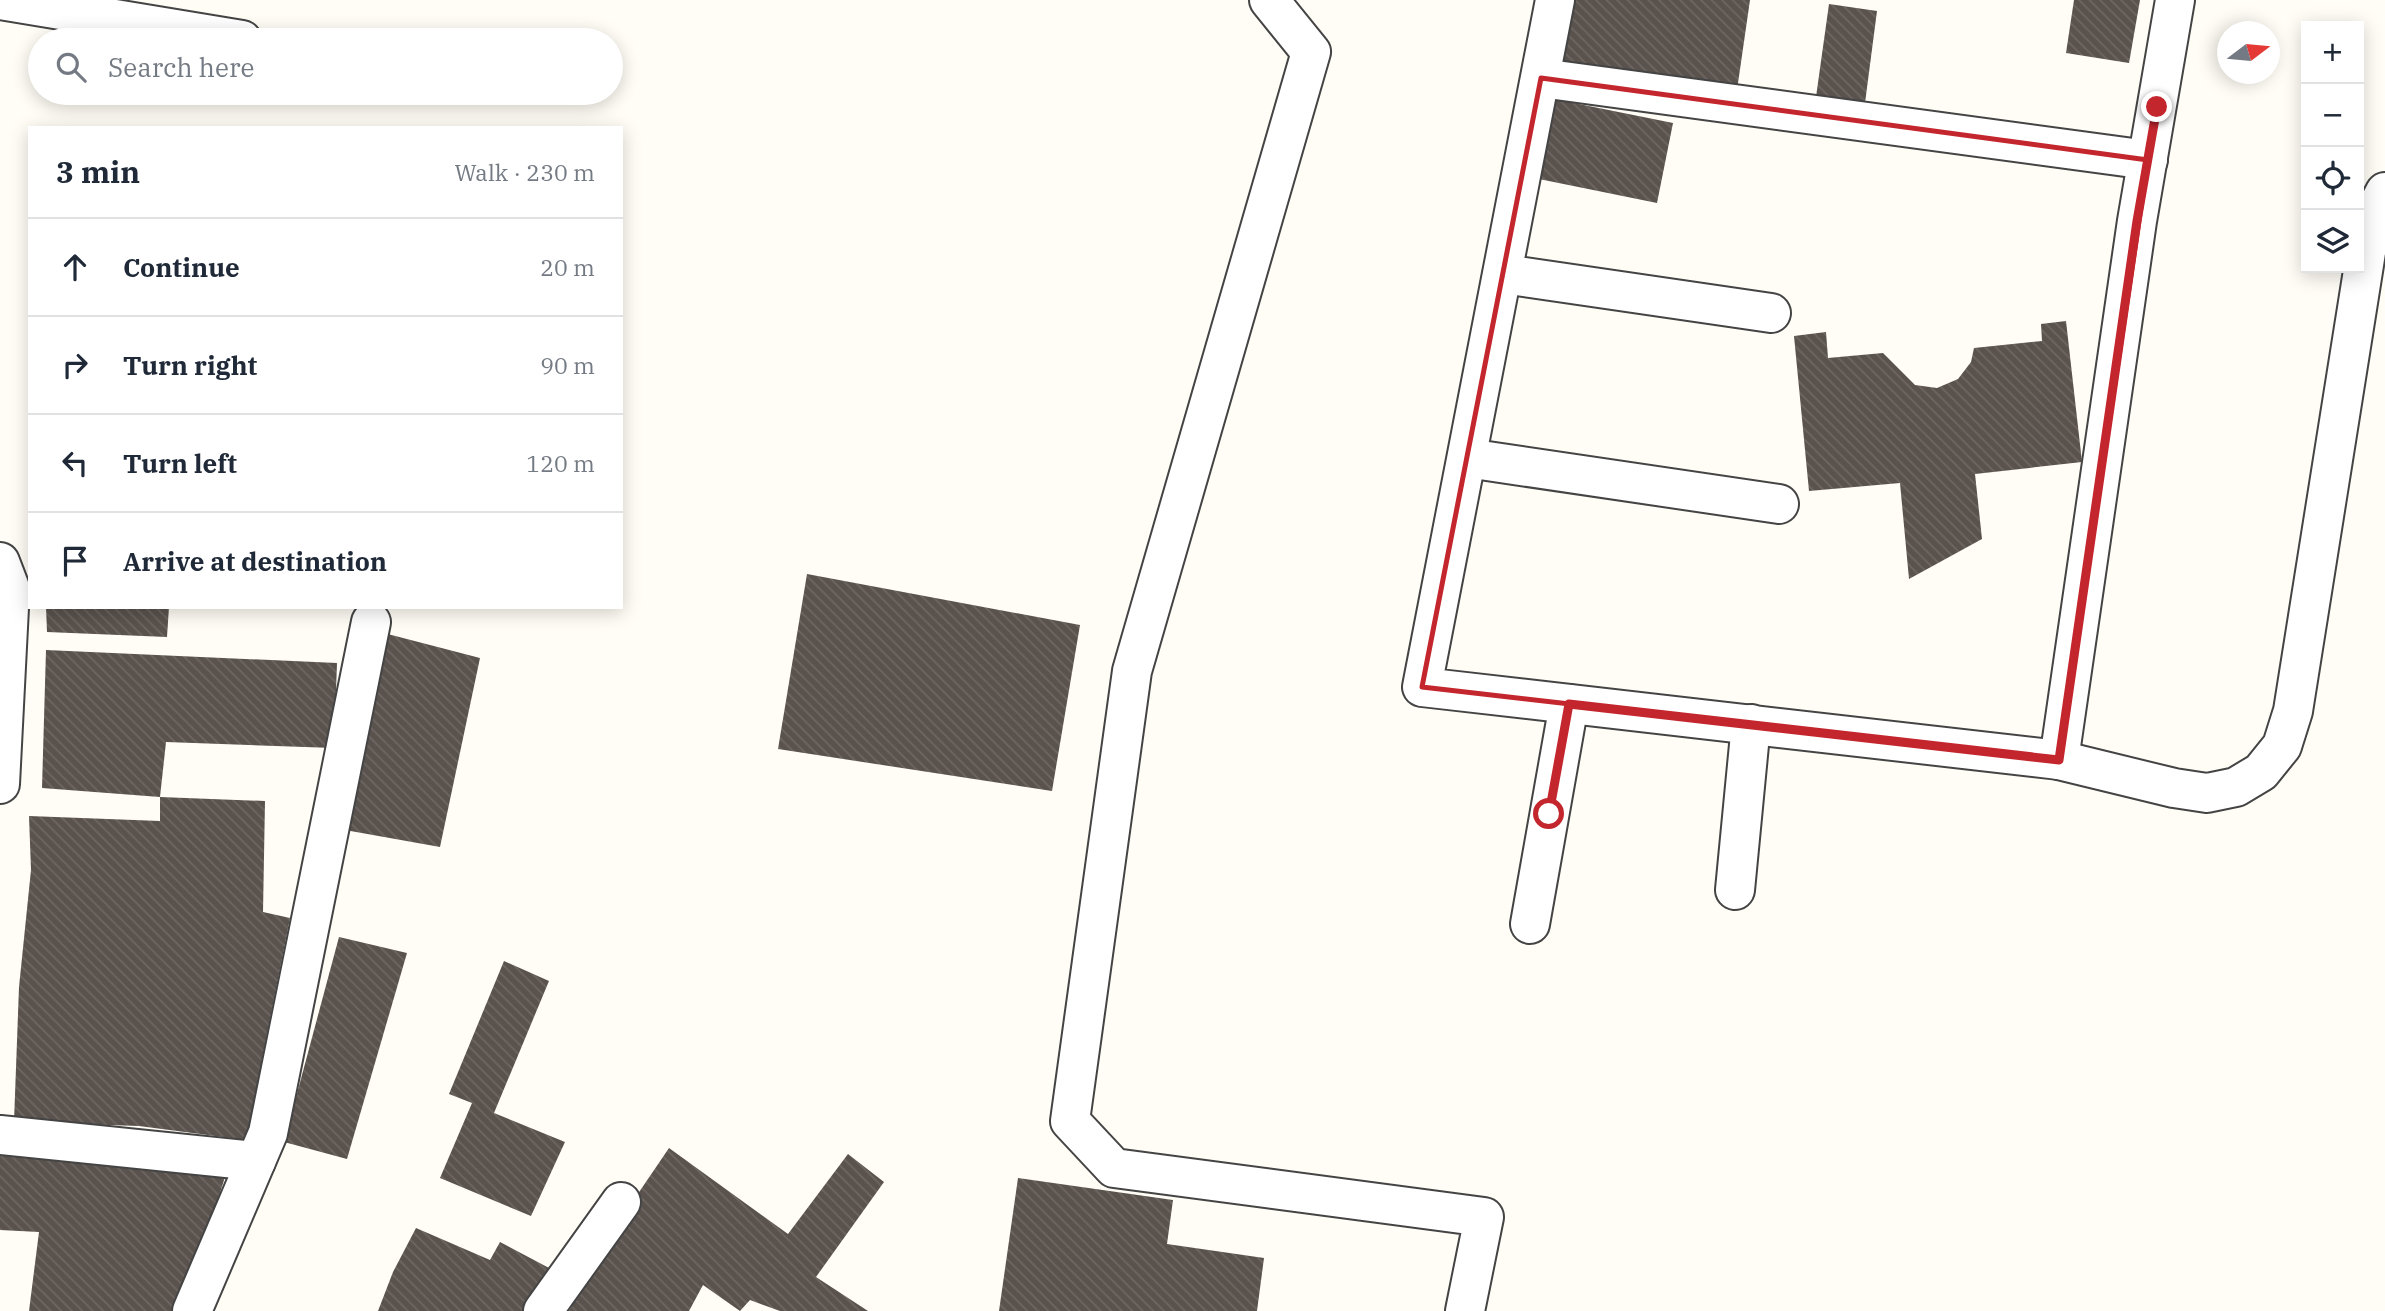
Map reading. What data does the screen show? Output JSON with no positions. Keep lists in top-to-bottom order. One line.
{"north":"right","page":{"map_buttons":["+","−"],"search":"Search here","heading":["3 min","Walk · 230 m"],"list":[["Continue","20 m"],["Turn right","90 m"],["Turn left","120 m"],"Arrive at destination"]}}
